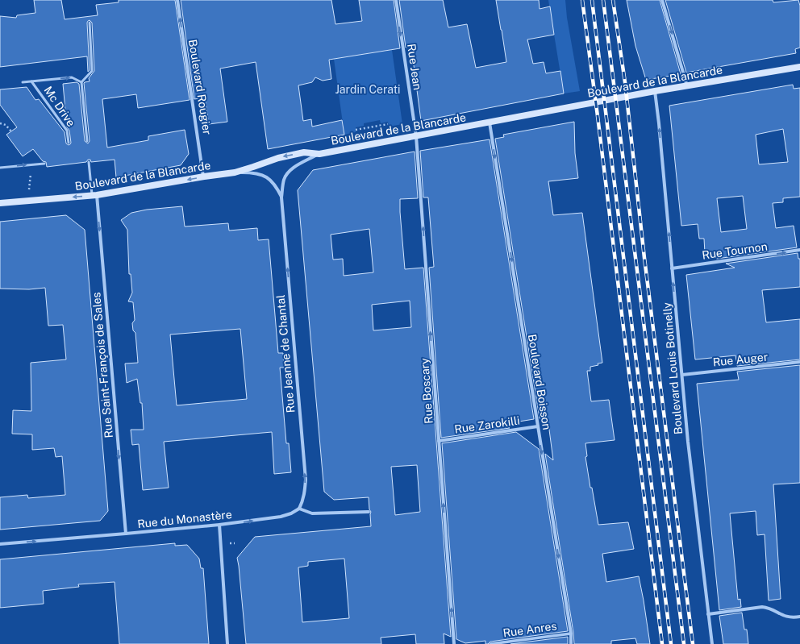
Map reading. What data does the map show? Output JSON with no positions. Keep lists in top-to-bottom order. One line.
{"streets":{"main road":["Boulevard de la Blancarde"],"street":["Rue Jean","Boulevard Rougier","Rue Tournon","Rue Jeanne de Chantal","Rue Auger","Rue Saint-François de Sales","Boulevard Louis Botinelly","Boulevard Boisson","Rue Boscary","Rue Zarokilli","Rue du Monastère","Rue Anres"],"lane":["Mc Drive"]},"crossings":[["Rue Jean","Boulevard de la Blancarde"],["Rue Jean","Rue Boscary"],["Boulevard de la Blancarde","Boulevard Rougier"],["Boulevard de la Blancarde","Rue Jeanne de Chantal"],["Boulevard de la Blancarde","Rue Saint-François de Sales"],["Boulevard de la Blancarde","Boulevard Louis Botinelly"],["Boulevard de la Blancarde","Boulevard Boisson"],["Boulevard de la Blancarde","Rue Boscary"],["Rue Tournon","Boulevard Louis Botinelly"],["Rue Jeanne de Chantal","Rue du Monastère"],["Rue Auger","Boulevard Louis Botinelly"],["Rue Saint-François de Sales","Rue du Monastère"],["Boulevard Boisson","Rue Zarokilli"],["Boulevard Boisson","Rue Anres"],["Rue Boscary","Rue Zarokilli"]],"one_way":["Rue Jean","Boulevard de la Blancarde","Boulevard Rougier","Rue Tournon","Rue Jeanne de Chantal","Rue Saint-François de Sales","Boulevard Louis Botinelly","Boulevard Boisson","Rue Boscary","Rue du Monastère"],"parks":["Jardin Cerati"]}
